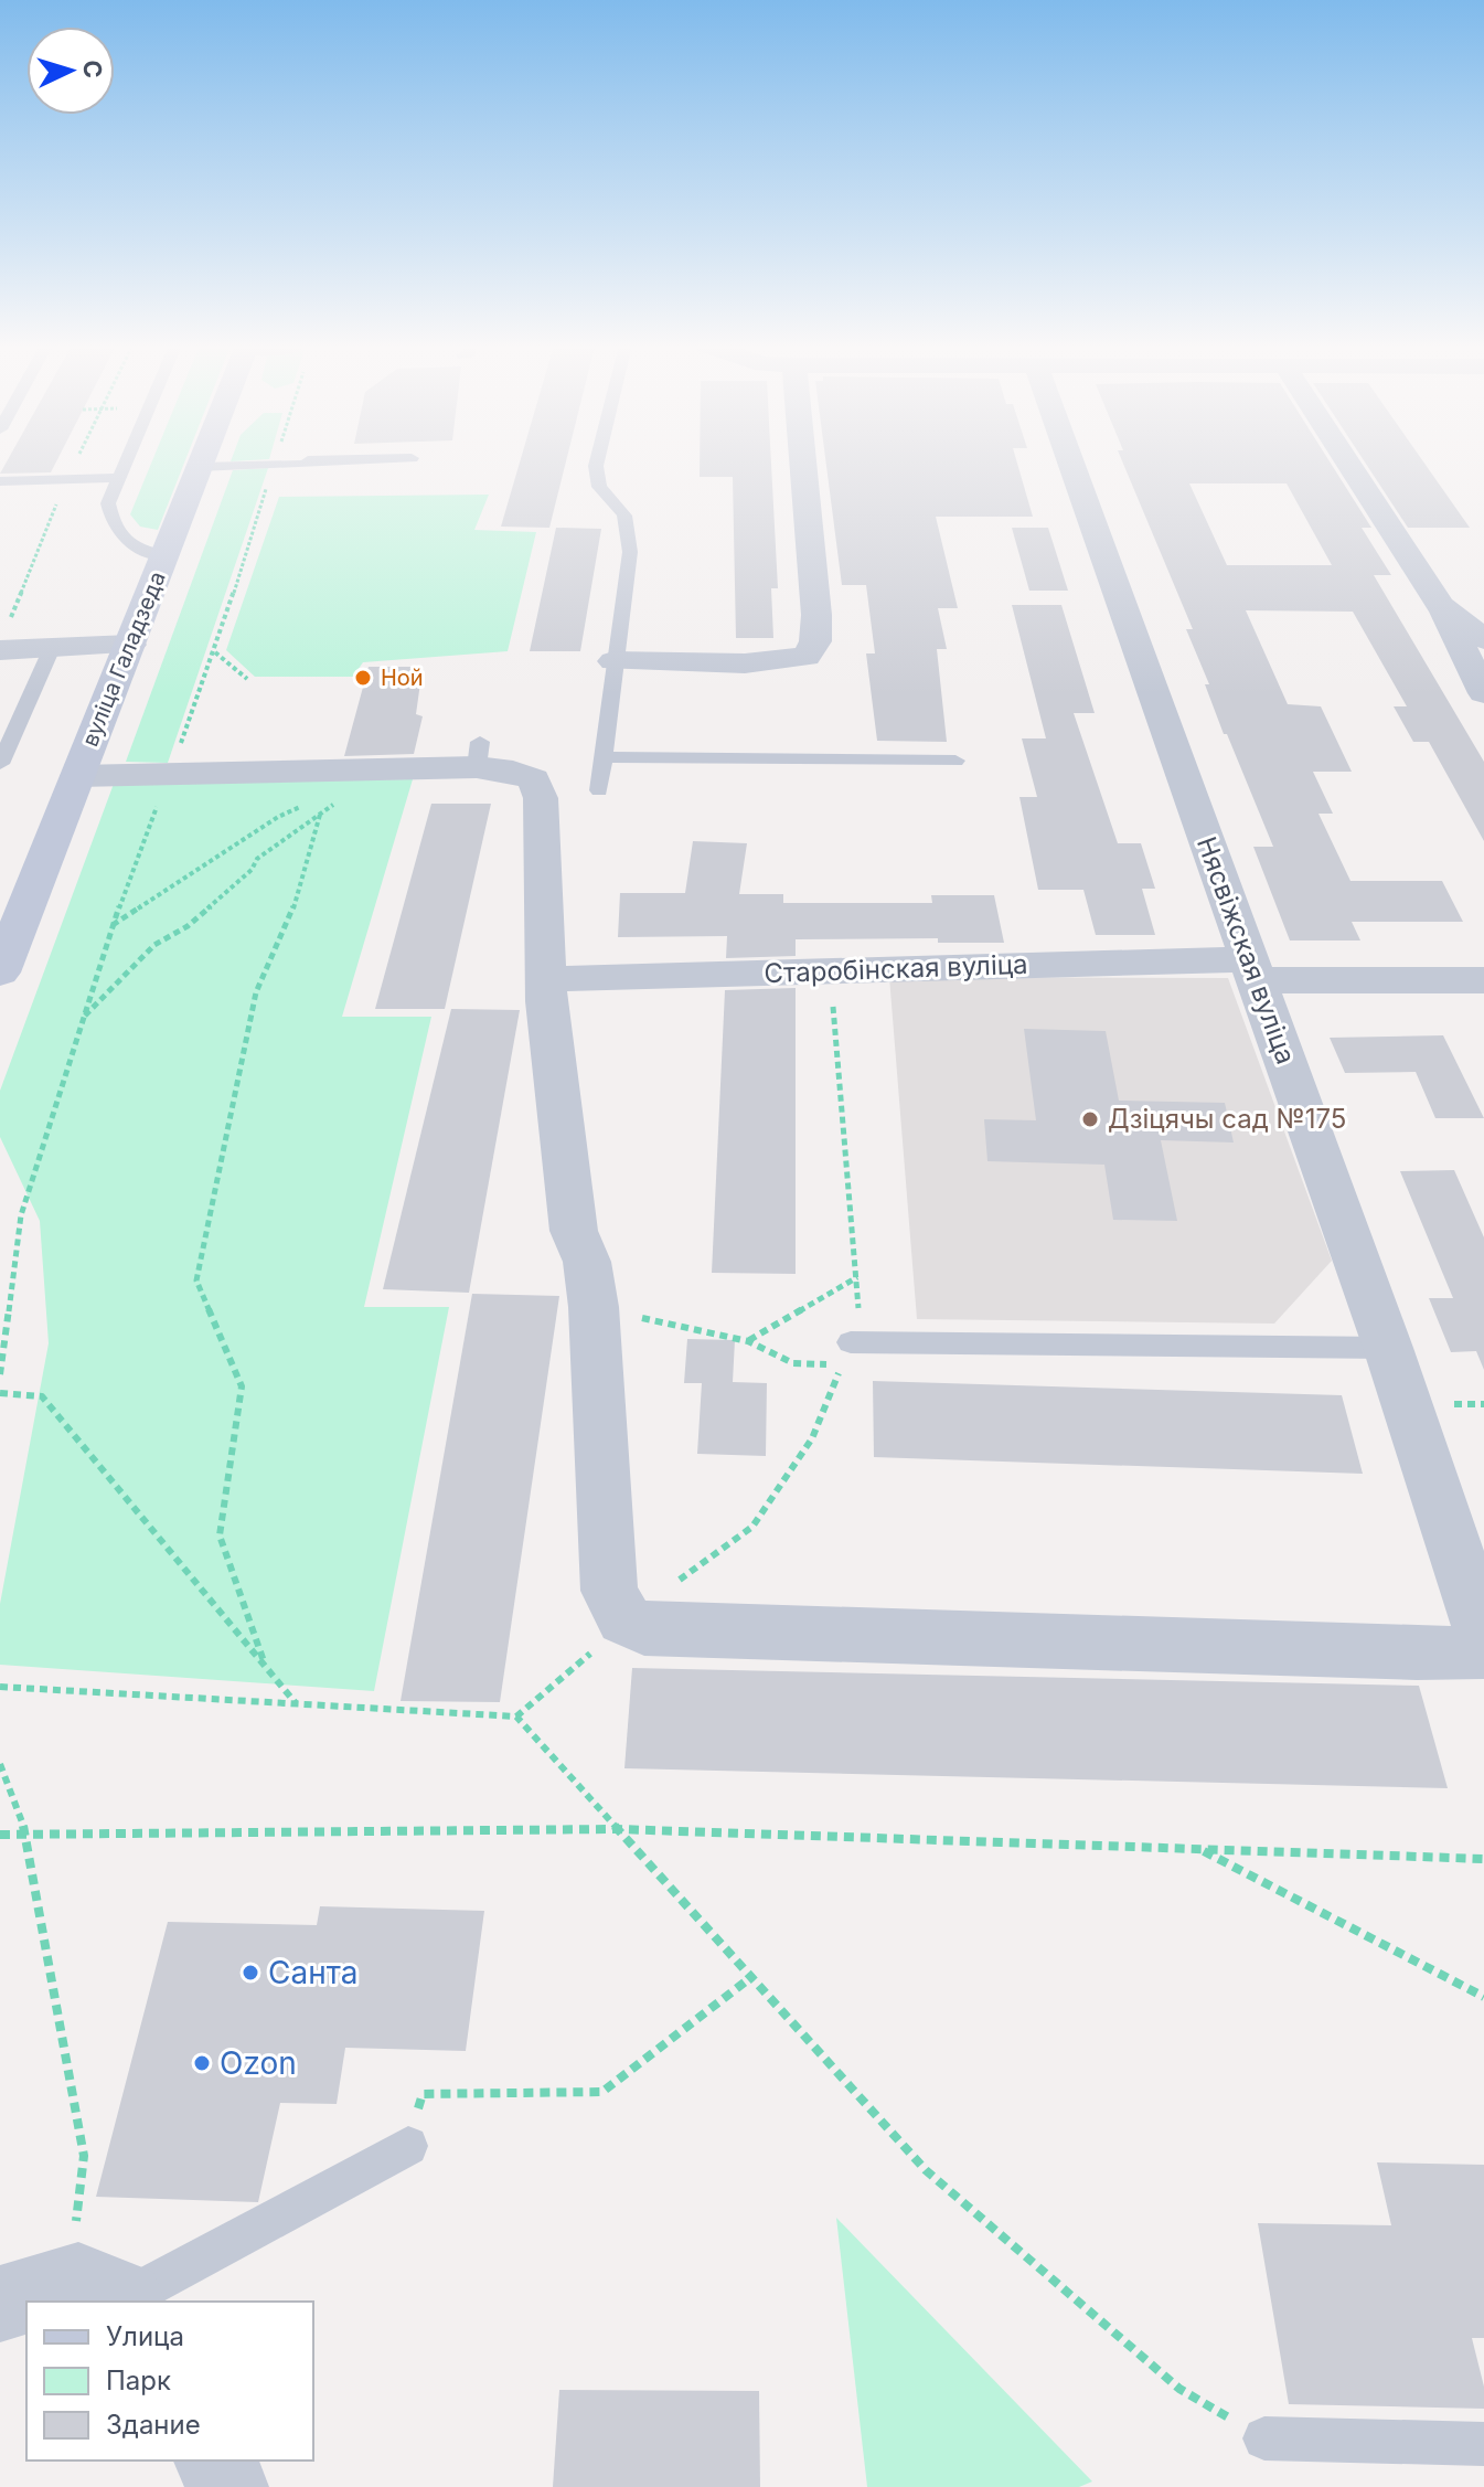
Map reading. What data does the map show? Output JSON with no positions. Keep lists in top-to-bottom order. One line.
{"streets":{"main road":["вуліца Галадзеда"],"street":["Нясвіжская вуліца","Старобінская вуліца"]},"crossings":[["Нясвіжская вуліца","Старобінская вуліца"]],"places":["Ной","Дзіцячы сад №175","Санта","Ozon"],"legend":["Улица","Парк","Здание"],"north":"right"}
